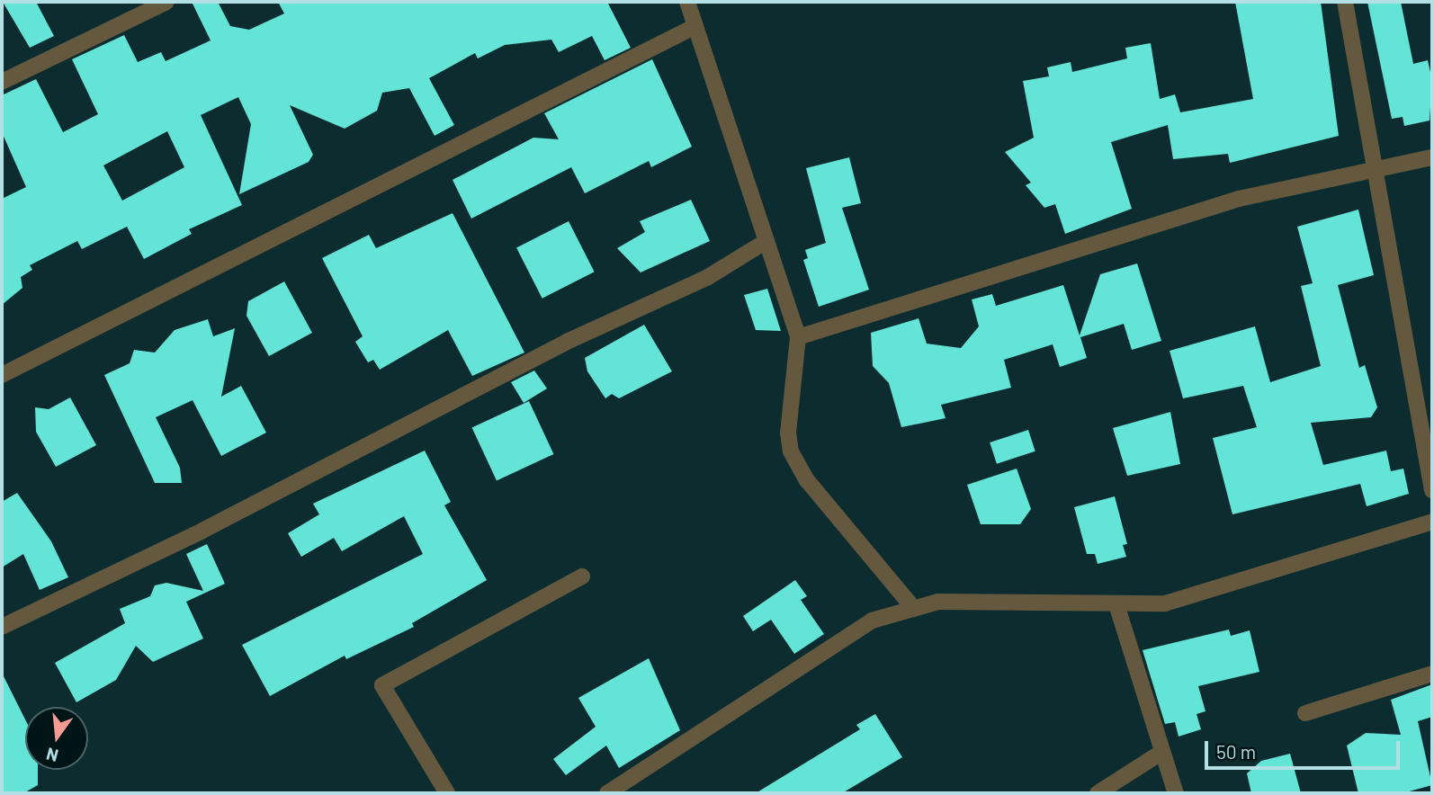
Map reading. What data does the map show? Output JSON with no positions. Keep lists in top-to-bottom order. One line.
{"scale_bar":"50 m","north":"bottom"}
